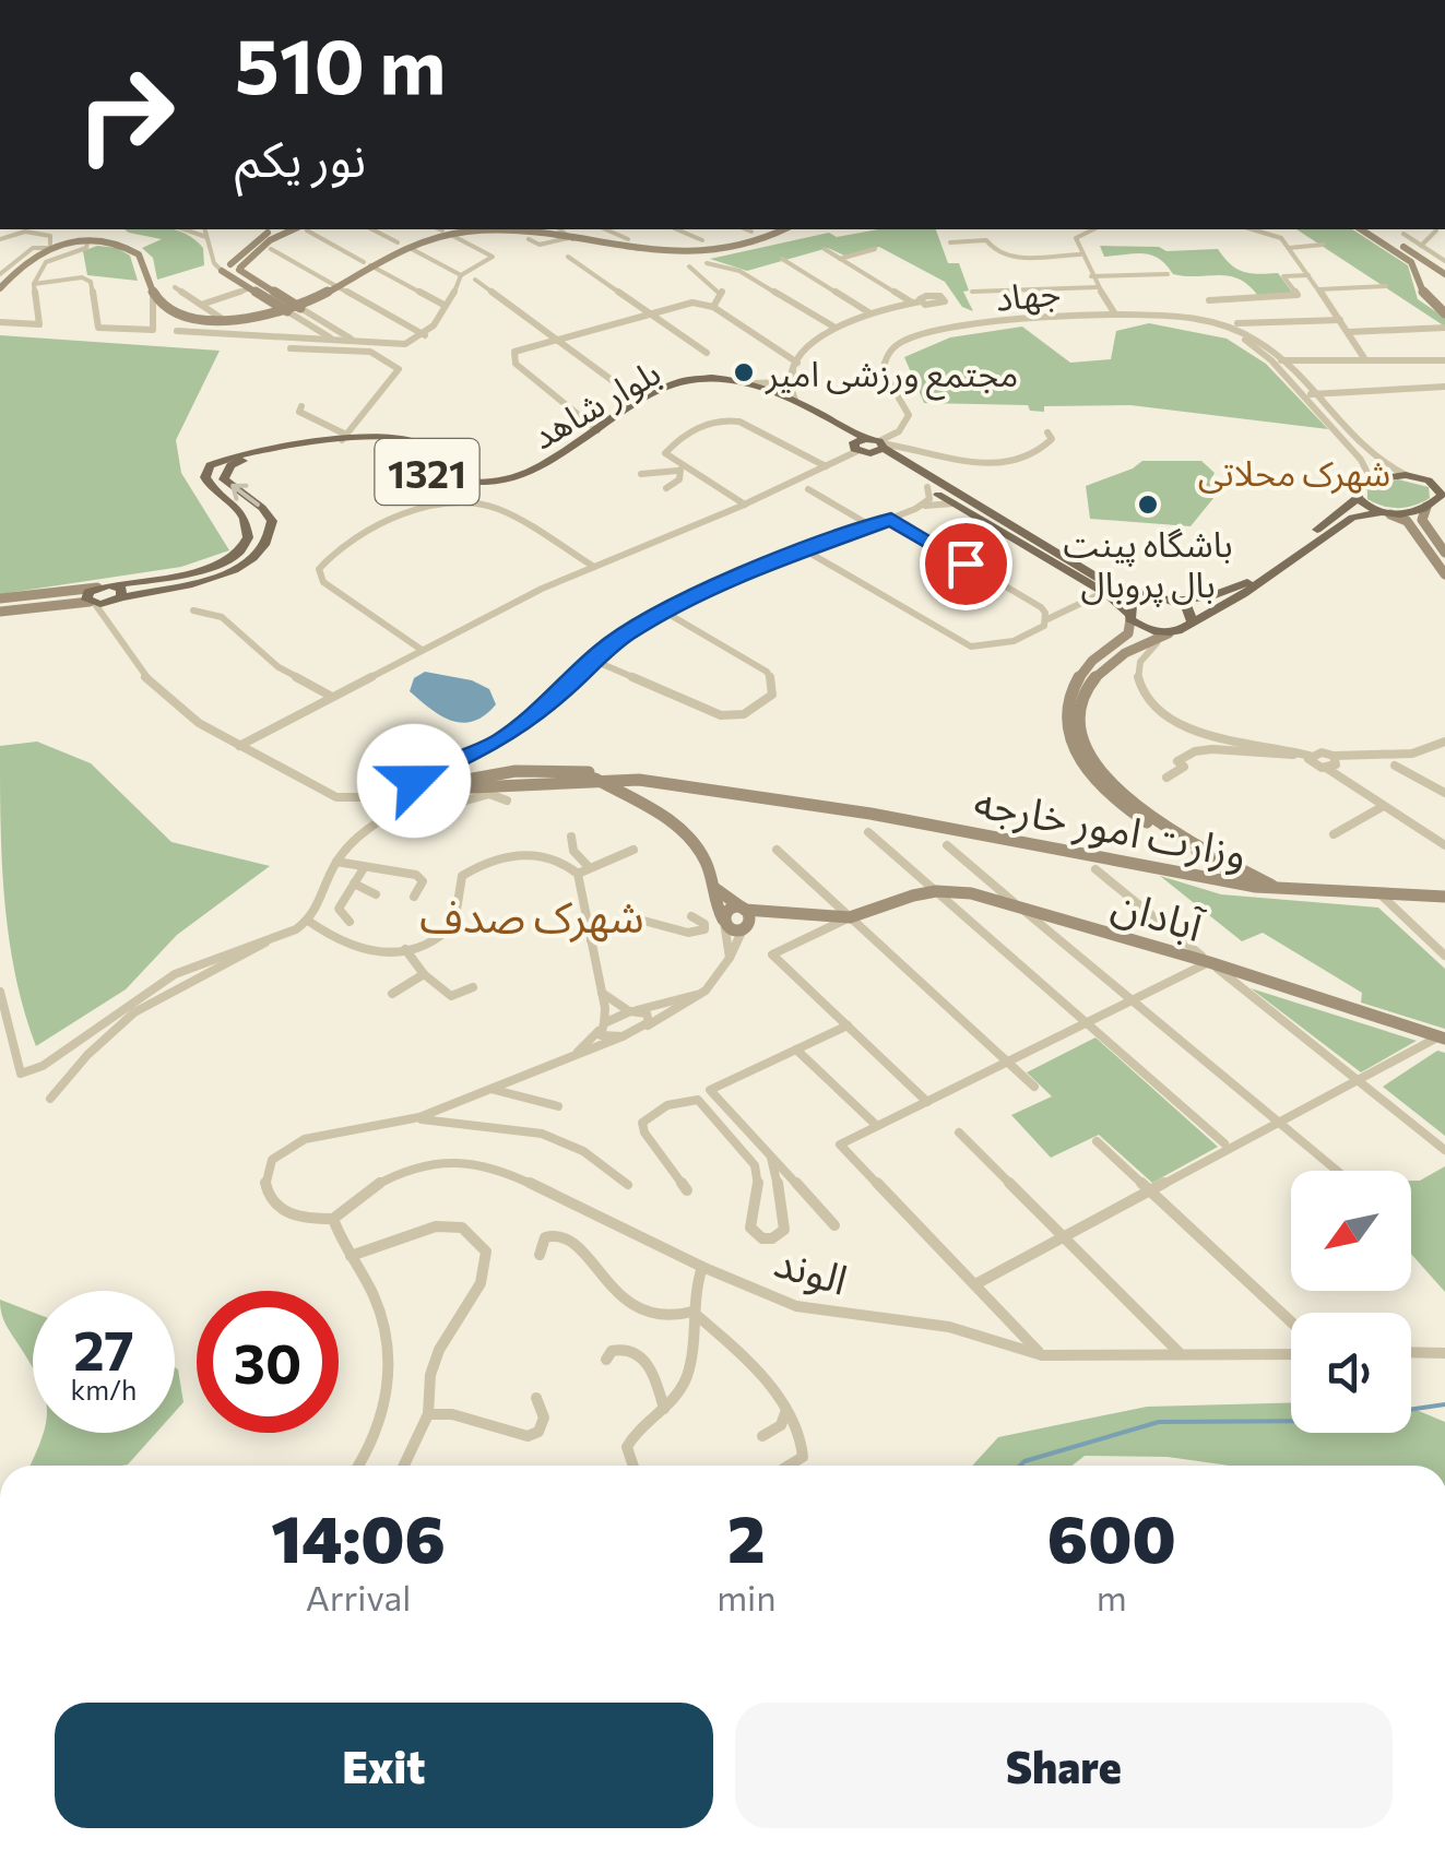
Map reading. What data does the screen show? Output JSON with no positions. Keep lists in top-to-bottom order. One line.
{"streets":{"main road":["بلوار شاهد","1321","وزارت امور خارجه","آبادان"],"street":["جهاد","الوند"]},"districts":["شهرک محلاتی","شهرک صدف"],"places":["مجتمع ورزشی امیر","باشگاه پینت بال پروبال"],"north":"bottom left","page":{"turn":["510 m","نور یکم"],"speed":"27 km/h","limit":"30","eta":["14:06","Arrival","2","min","600","m"],"buttons":["Exit","Share"]}}
